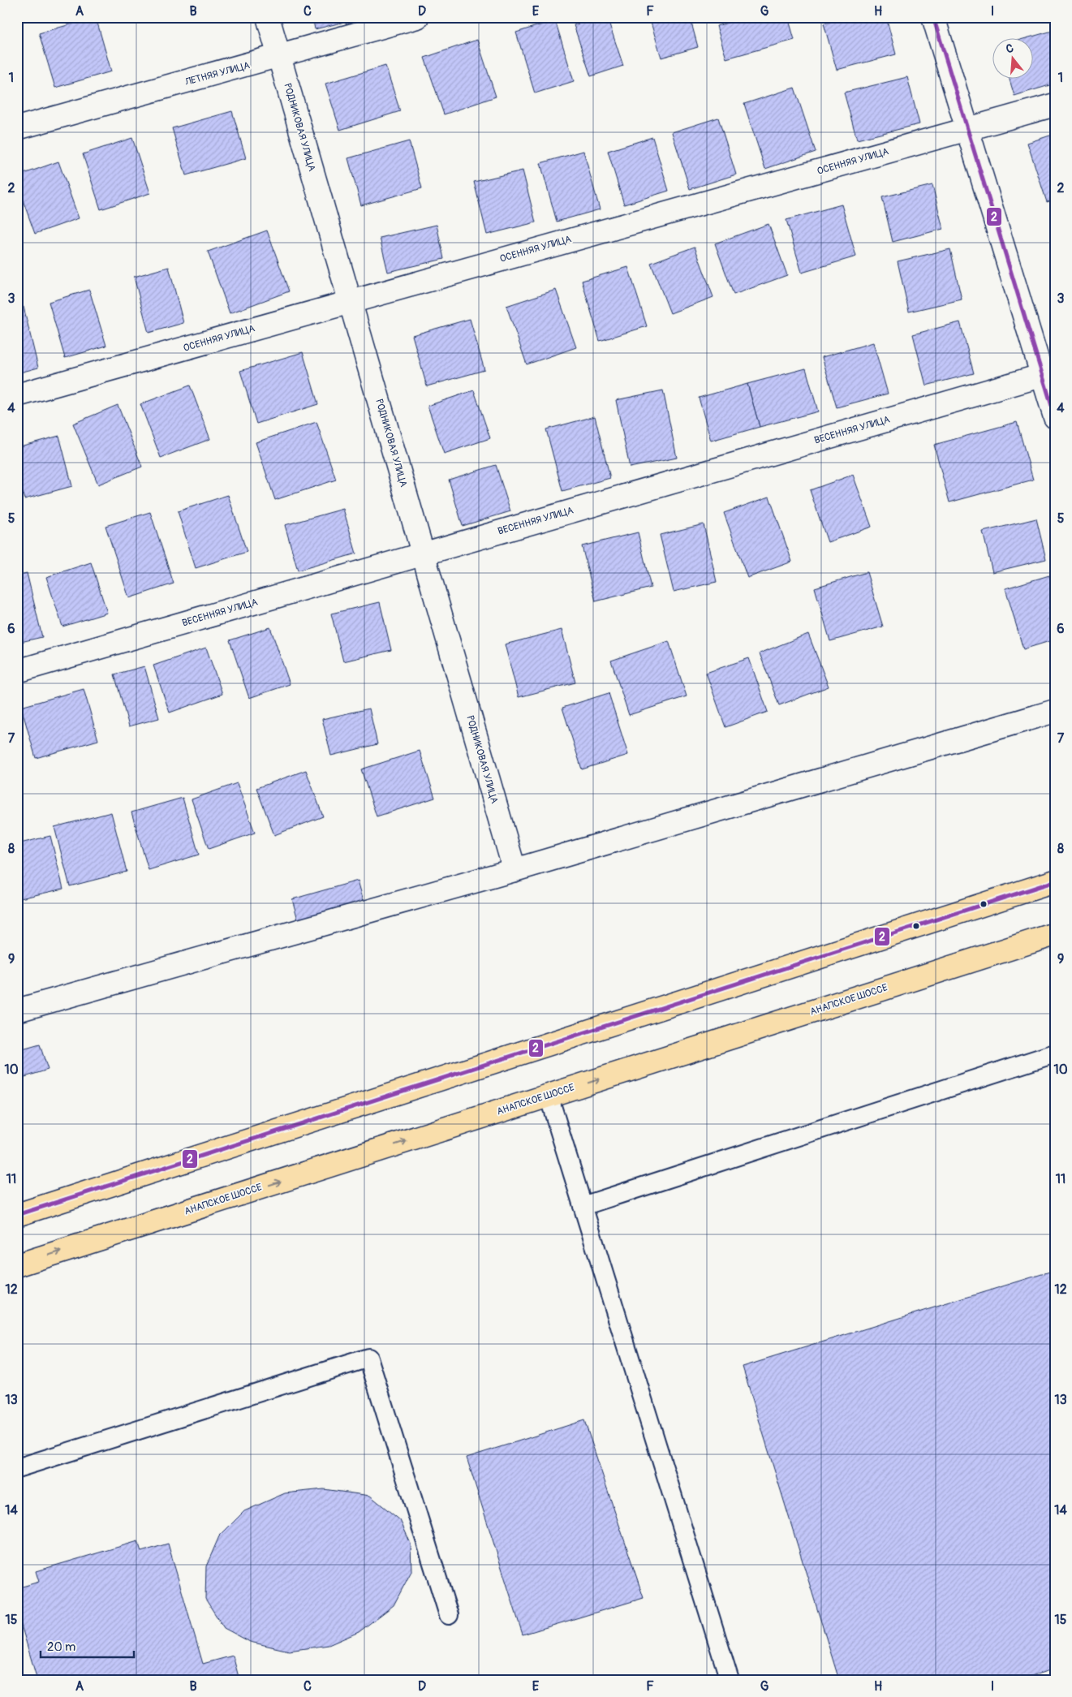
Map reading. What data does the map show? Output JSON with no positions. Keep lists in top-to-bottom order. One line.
{"streets":{"main road":["АНАПСКОЕ ШОССЕ"],"street":["ЛЕТНЯЯ УЛИЦА","РОДНИКОВАЯ УЛИЦА","ОСЕННЯЯ УЛИЦА","ВЕСЕННЯЯ УЛИЦА"]},"crossings":[["ЛЕТНЯЯ УЛИЦА","РОДНИКОВАЯ УЛИЦА"],["РОДНИКОВАЯ УЛИЦА","ОСЕННЯЯ УЛИЦА"],["РОДНИКОВАЯ УЛИЦА","ВЕСЕННЯЯ УЛИЦА"]],"lines":["transit line 2"],"scale_bar":"20 m","north":"top","grid":{"columns":["A","B","C","D","E","F","G","H","I"],"rows":["1","2","3","4","5","6","7","8","9","10","11","12","13","14","15"]}}
